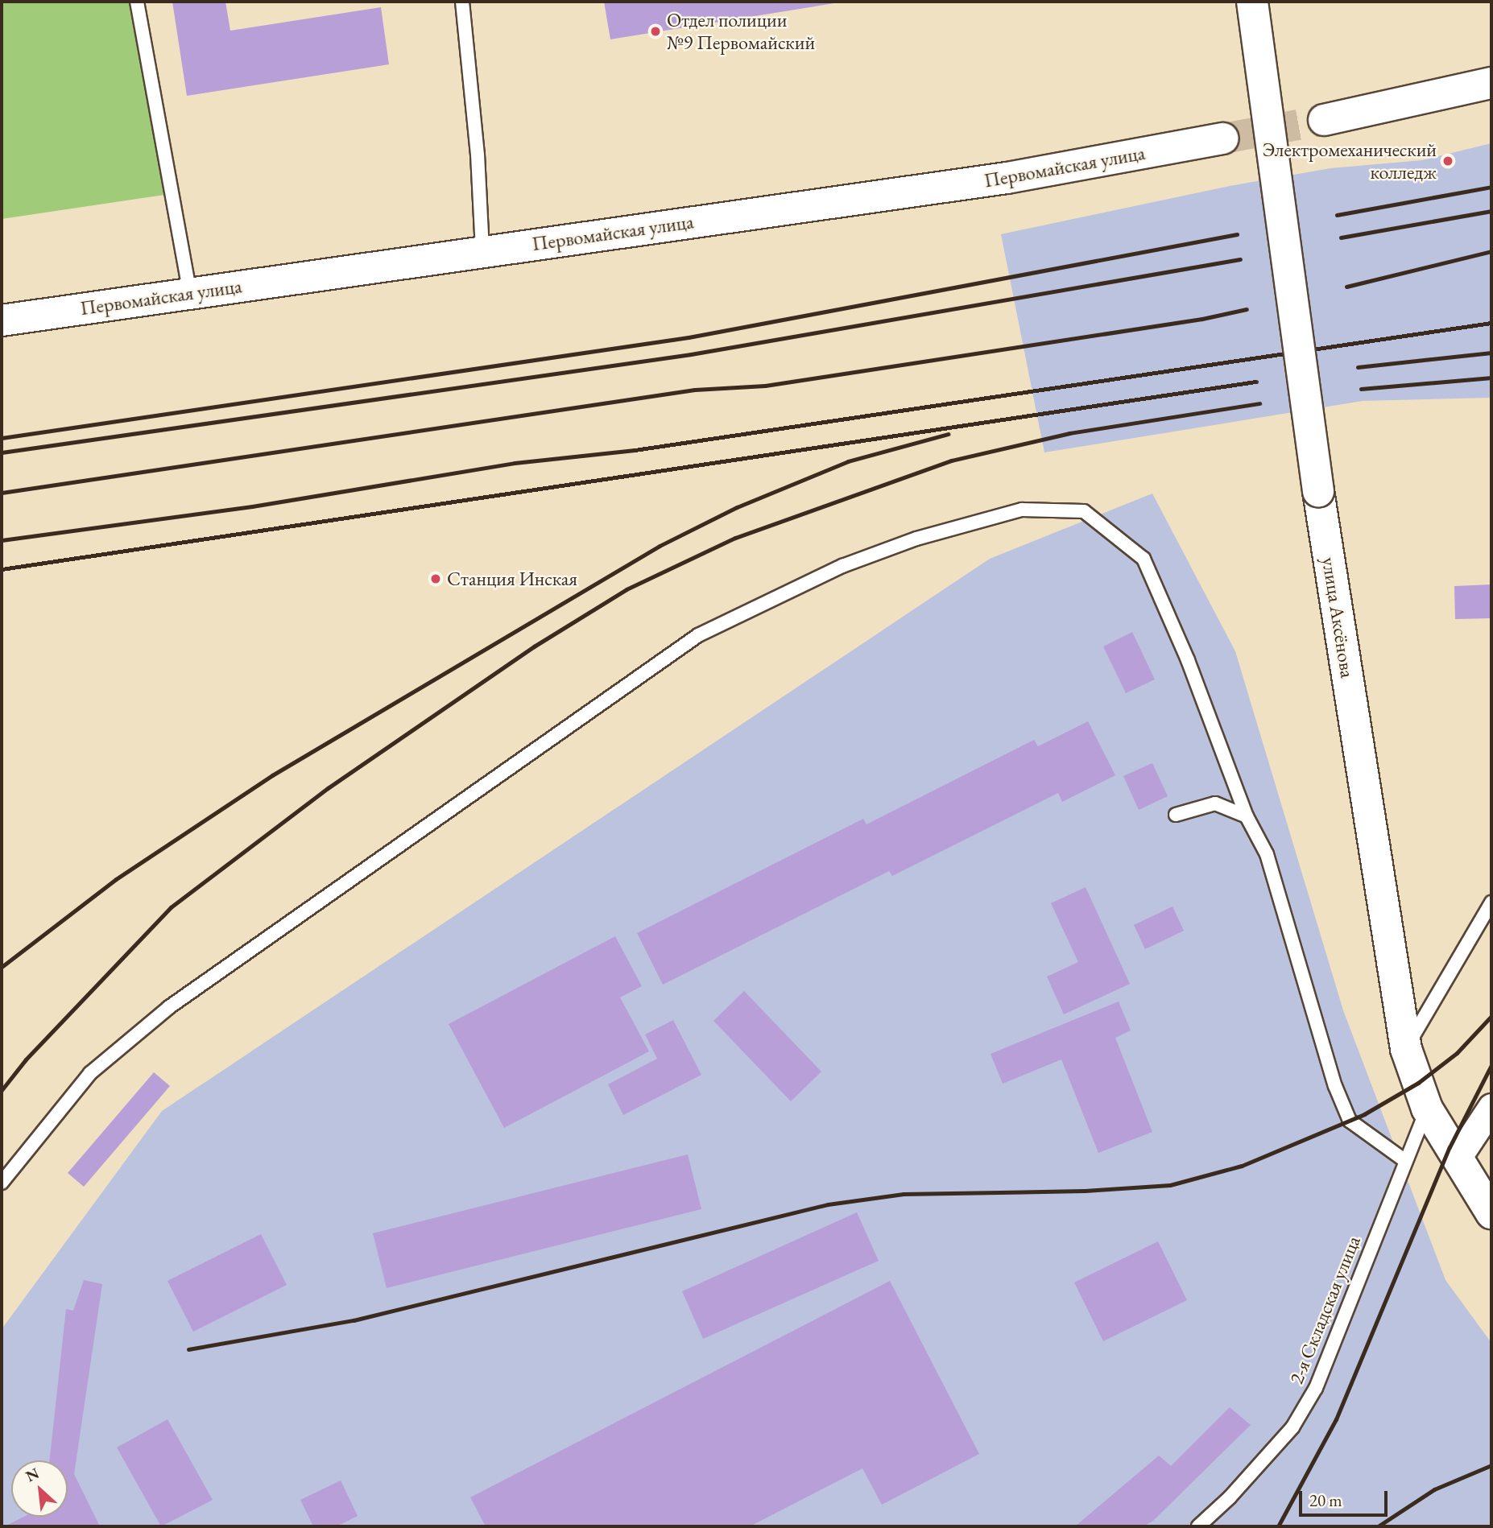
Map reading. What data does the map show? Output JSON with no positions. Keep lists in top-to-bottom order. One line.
{"streets":{"main road":["Первомайская улица","улица Аксёнова"],"lane":["2-я Складская улица"]},"crossings":[["улица Аксёнова","2-я Складская улица"]],"places":["Отдел полиции №9 Первомайский","Электромеханический колледж","Станция Инская"],"scale_bar":"20 m","north":"top left"}
